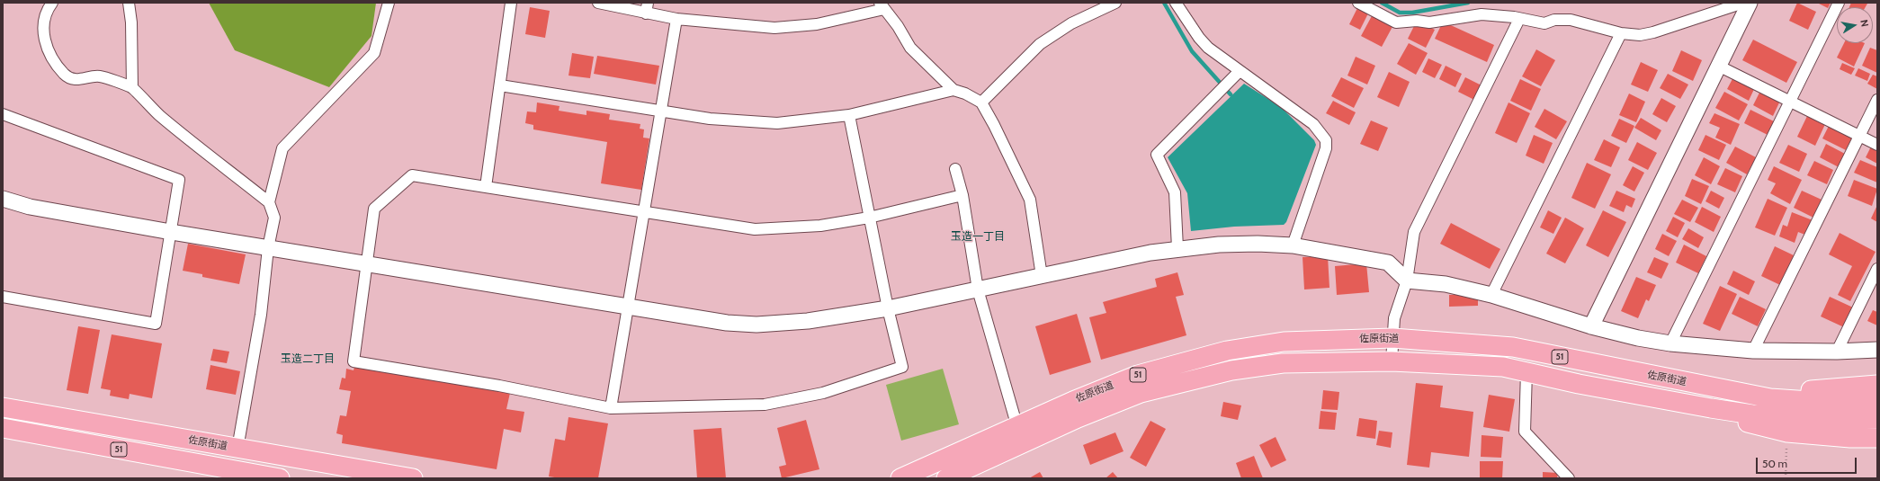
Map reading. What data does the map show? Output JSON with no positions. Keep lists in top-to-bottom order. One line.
{"streets":{"highway":["佐原街道","51"]},"districts":["玉造一丁目","玉造二丁目"],"scale_bar":"50 m","north":"right"}
